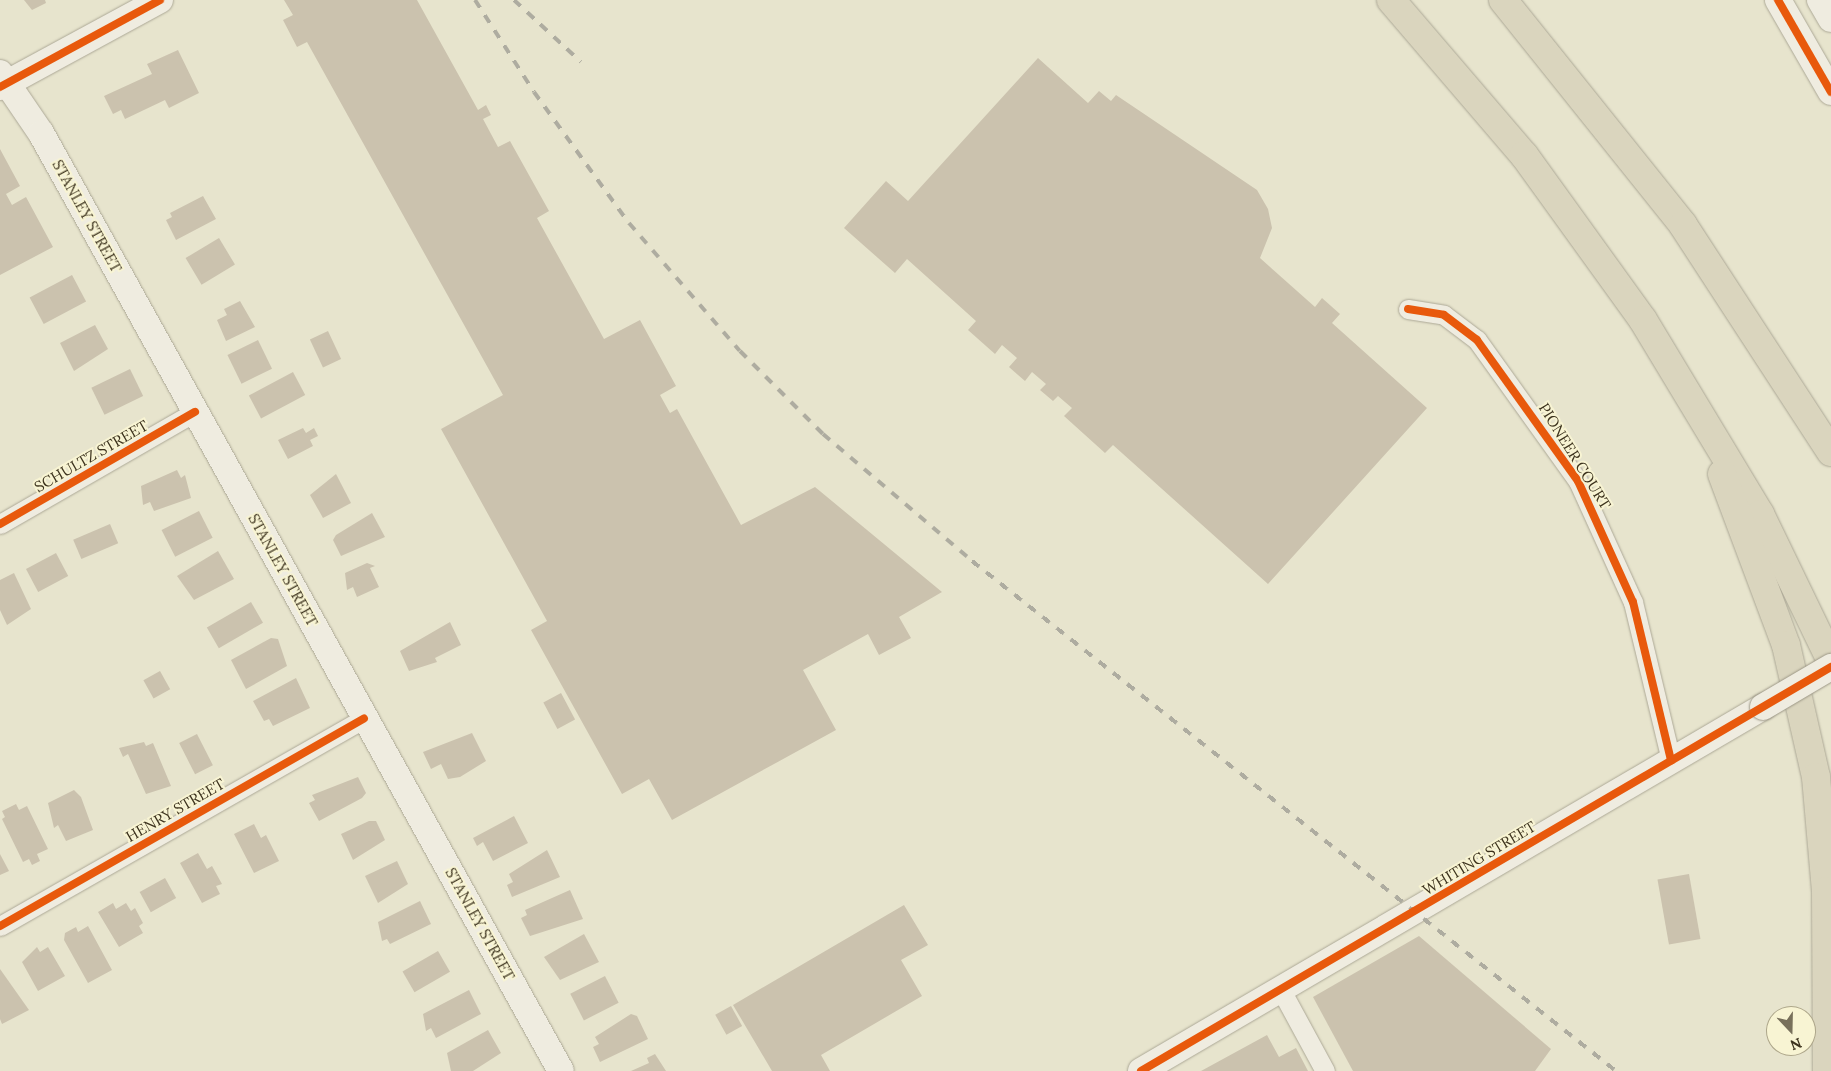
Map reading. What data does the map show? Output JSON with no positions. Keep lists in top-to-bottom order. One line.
{"streets":{"main road":["STANLEY STREET","WHITING STREET"],"street":["SCHULTZ STREET","PIONEER COURT","HENRY STREET"]},"crossings":[["STANLEY STREET","SCHULTZ STREET"],["STANLEY STREET","HENRY STREET"],["PIONEER COURT","WHITING STREET"]],"north":"bottom"}
